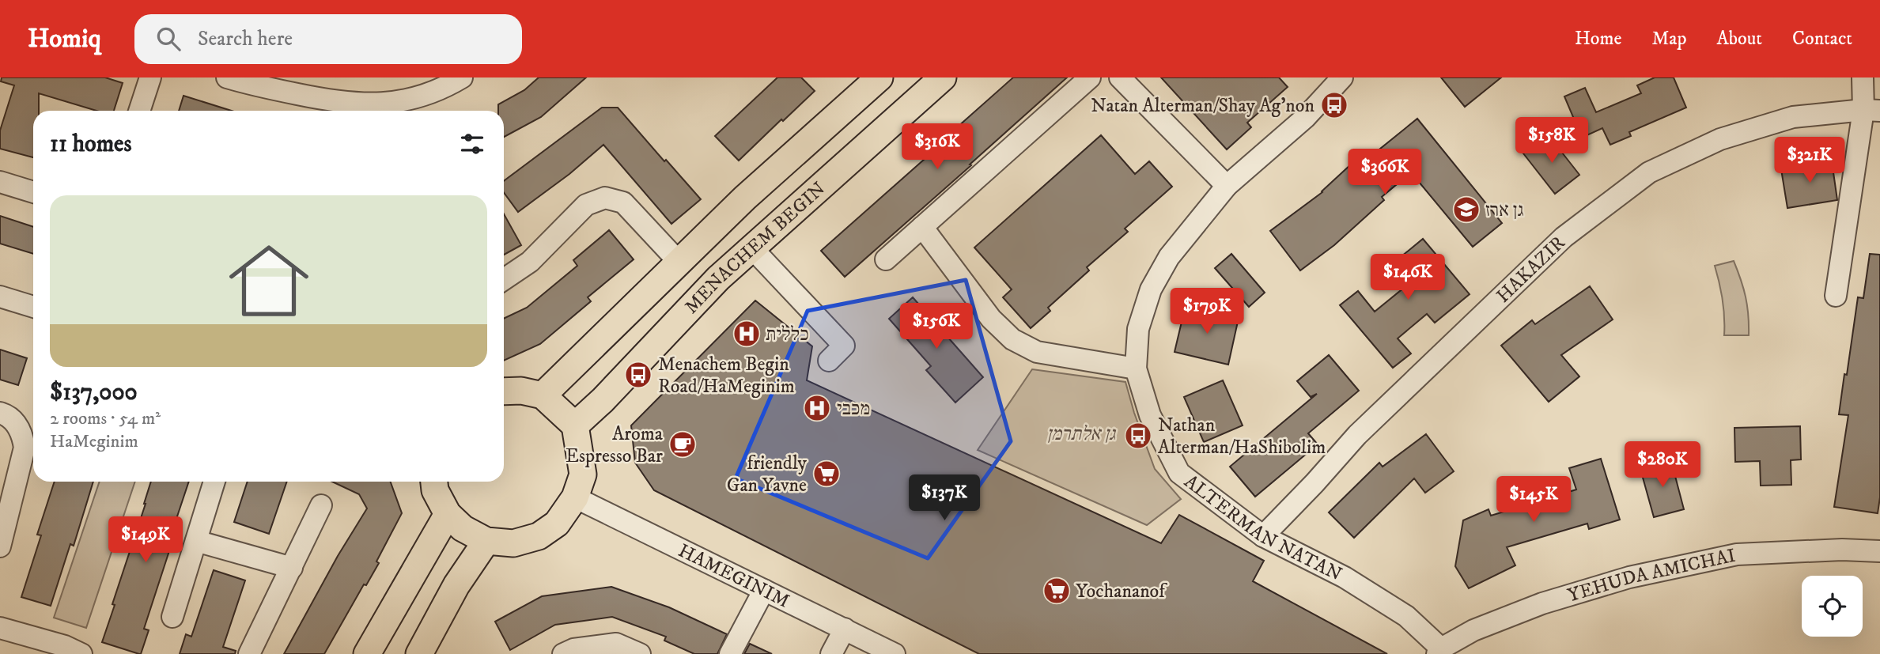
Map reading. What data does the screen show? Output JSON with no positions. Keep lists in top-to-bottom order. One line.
{"streets":{"main road":["MENACHEM BEGIN"],"street":["HAKAZIR","ALTERMAN NATAN","HAMEGINIM","YEHUDA AMICHAI"]},"crossings":[["HAKAZIR","ALTERMAN NATAN"],["ALTERMAN NATAN","YEHUDA AMICHAI"]],"parks":["גן אלתרמן"],"places":{"bus stop":["Natan Alterman/Shay Ag'non","Menachem Begin Road/HaMeginim","Nathan Alterman/HaShibolim"],"school or university":["גן ארז"],"hospital":["כללית","מכבי"],"cafe":["Aroma Espresso Bar"],"supermarket":["friendly Gan Yavne","Yochananof"]},"page":{"header":"Homiq","search":"Search here","nav":["Home","Map","About","Contact"],"heading":"11 homes","price":["$158K","$316K","$321K","$366K","$146K","$179K","$156K","$280K","$137K","$145K","$149K"],"list":[{"name":"$137,000","note":"2 rooms · 54 m² · HaMeginim"}]}}
